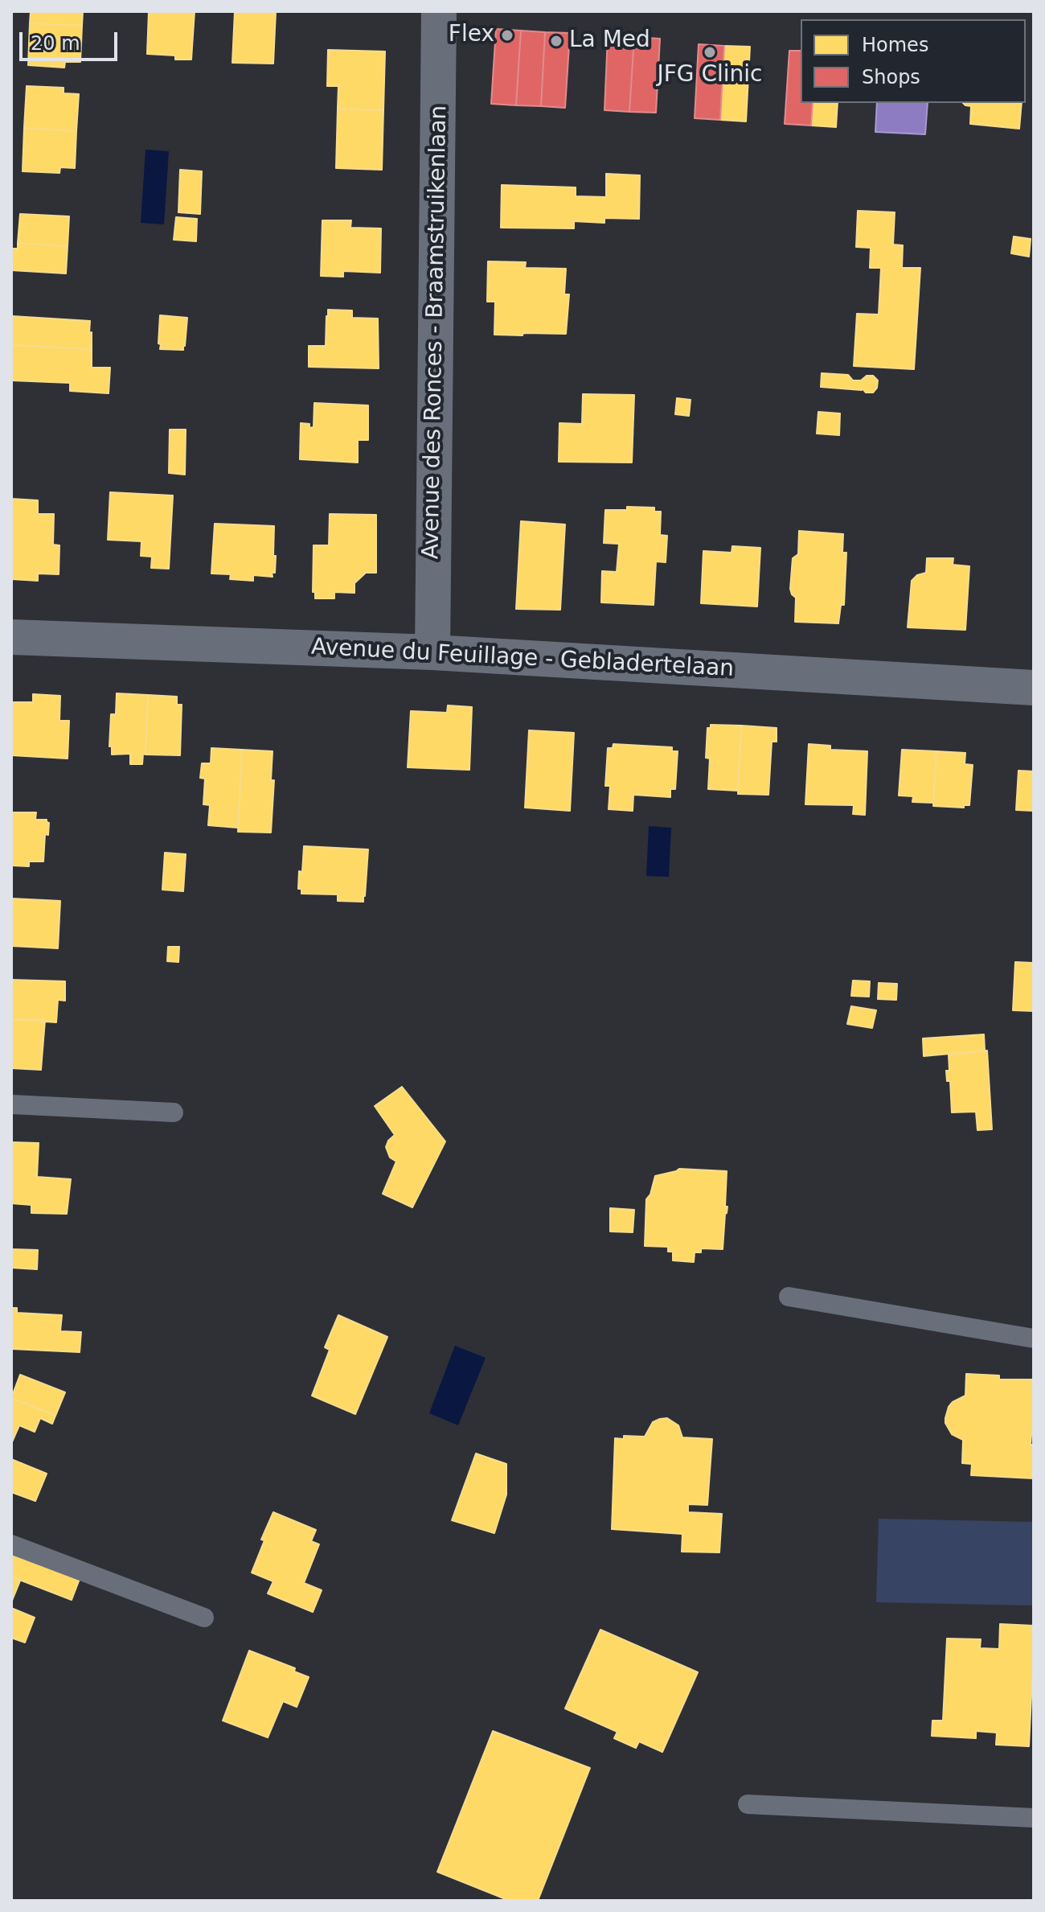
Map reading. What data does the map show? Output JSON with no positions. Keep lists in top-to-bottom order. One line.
{"streets":{"street":["Avenue des Ronces - Braamstruikenlaan","Avenue du Feuillage - Gebladertelaan"]},"crossings":[["Avenue des Ronces - Braamstruikenlaan","Avenue du Feuillage - Gebladertelaan"]],"places":["Flex","La Med","JFG Clinic"],"legend":["Homes","Shops"],"scale_bar":"20 m"}
